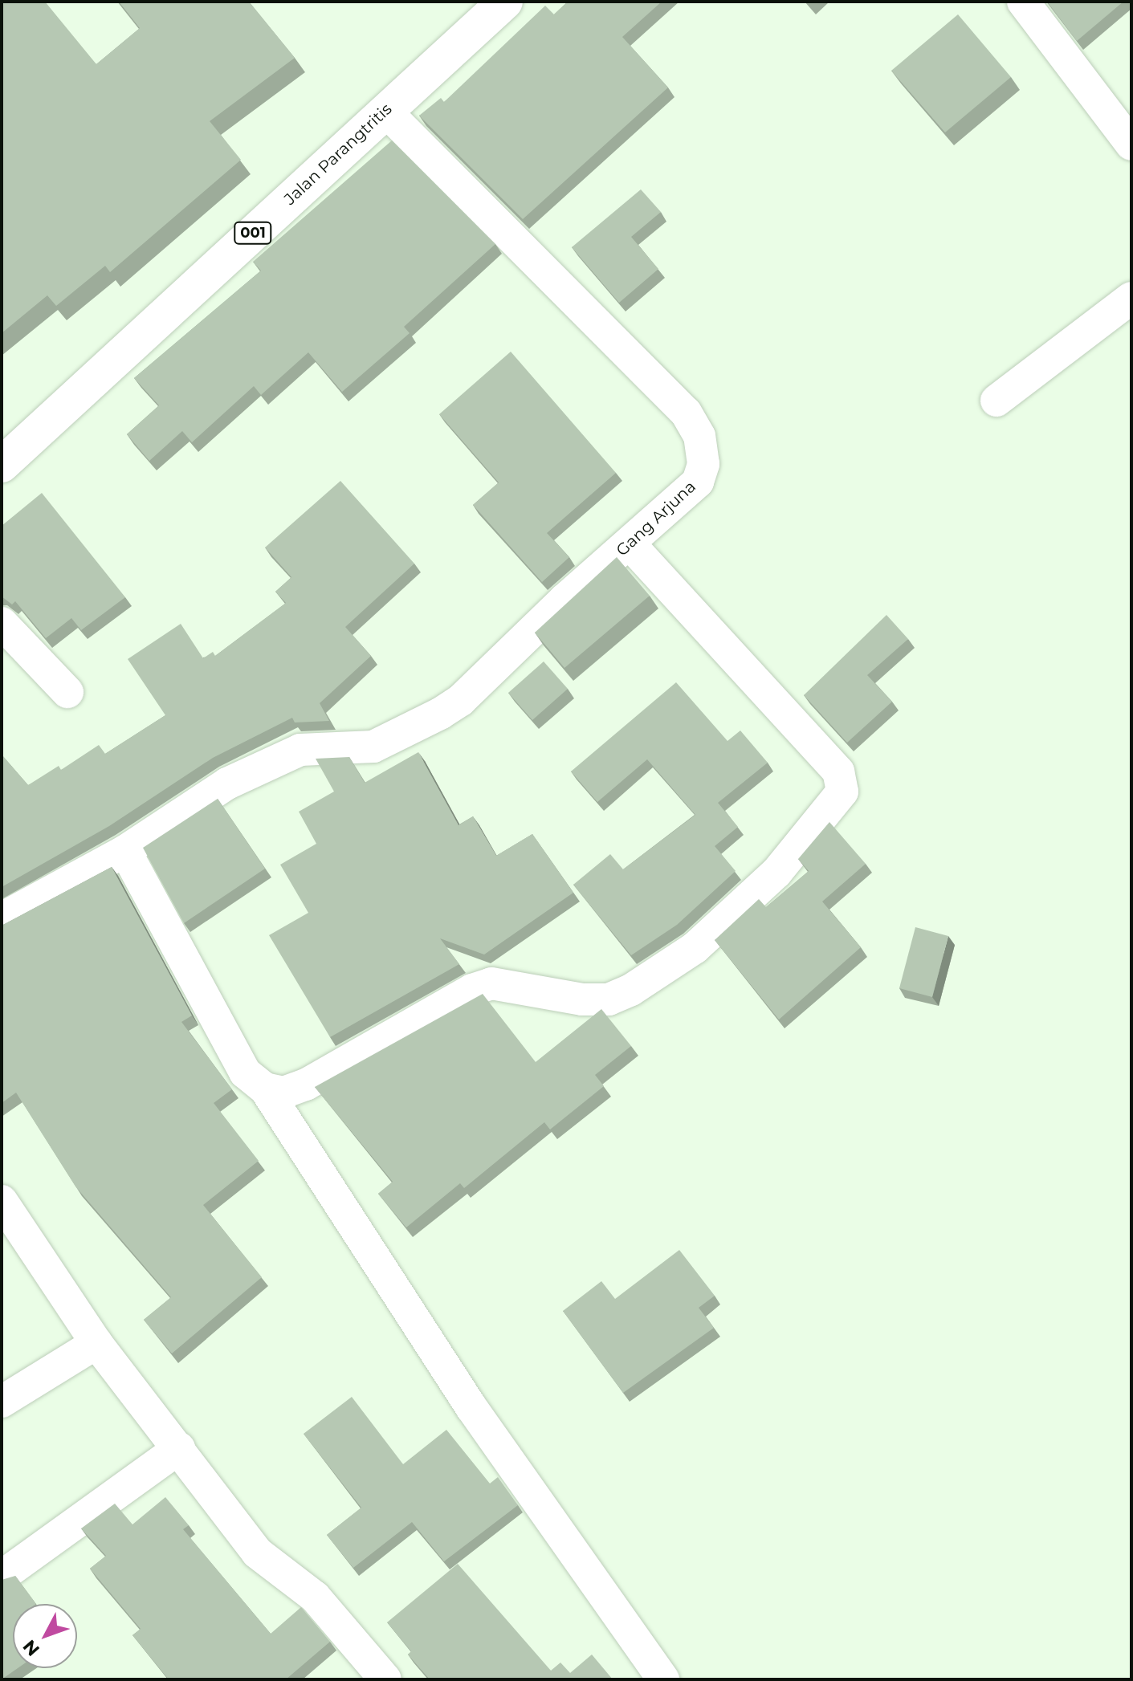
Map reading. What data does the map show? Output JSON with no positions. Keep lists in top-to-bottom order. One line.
{"streets":{"main road":["Jalan Parangtritis","001"],"street":["Gang Arjuna"]},"crossings":[["Jalan Parangtritis","Gang Arjuna"]],"north":"bottom left"}
